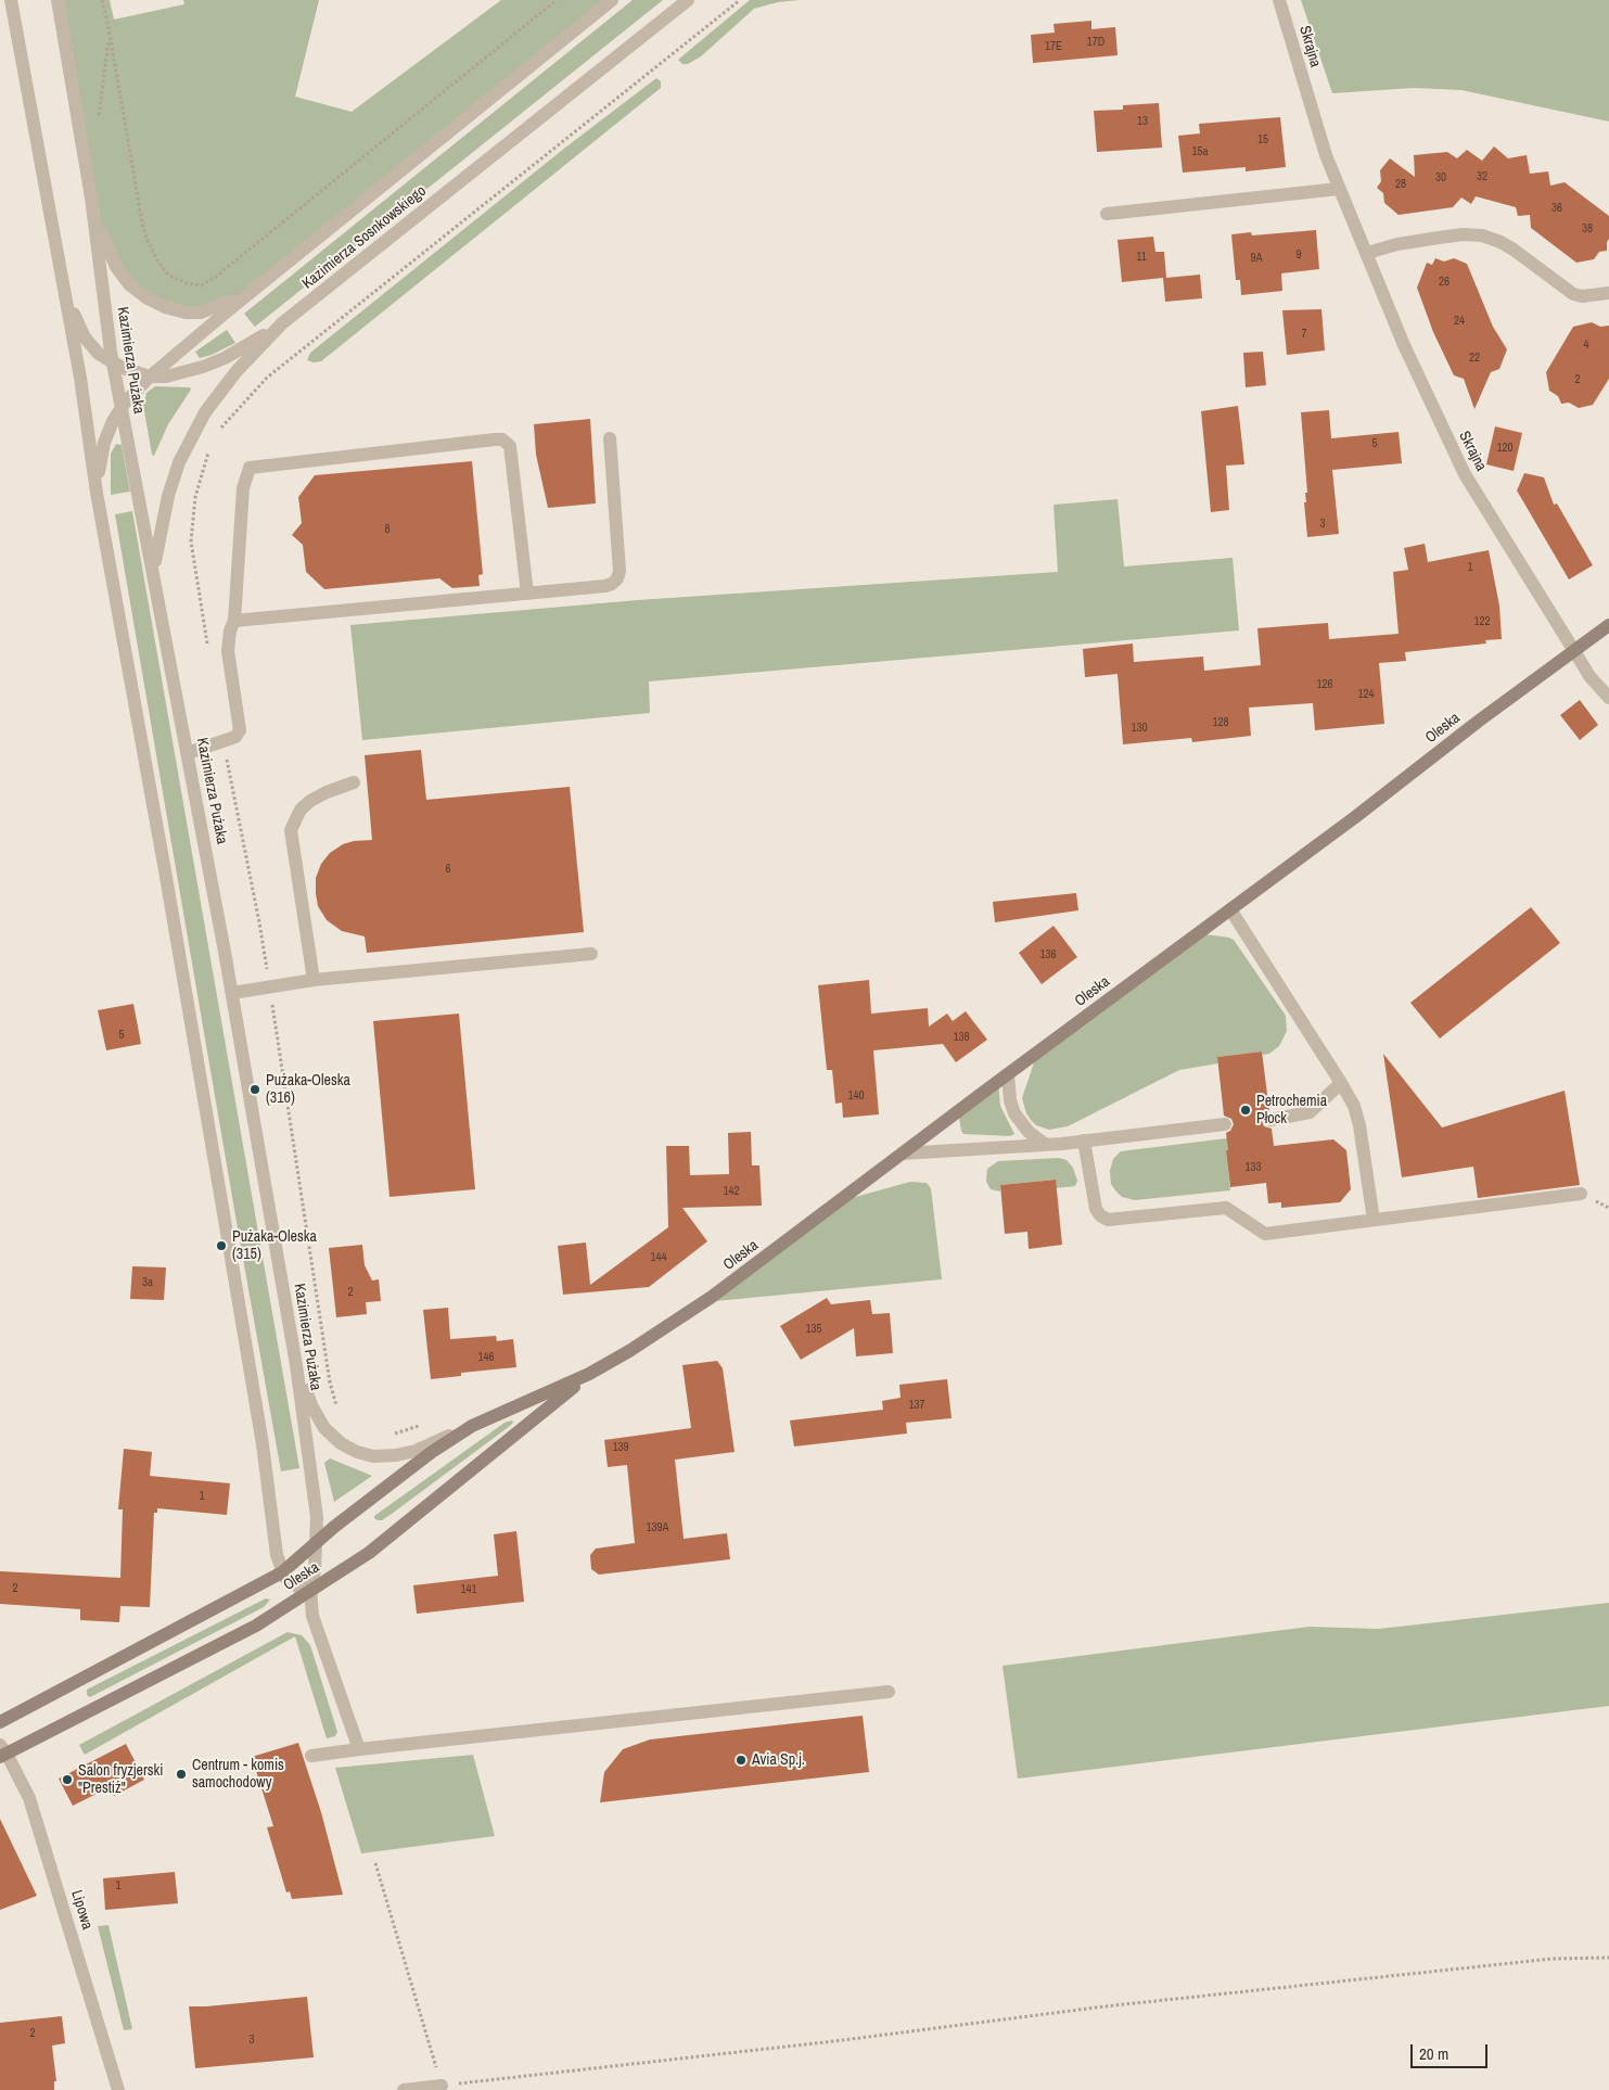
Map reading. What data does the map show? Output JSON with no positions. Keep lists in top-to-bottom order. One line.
{"streets":{"main road":["Oleska"],"street":["Skrajna","Kazimierza Sosnkowskiego","Kazimierza Pużaka","Lipowa"]},"crossings":[["Skrajna","Oleska"],["Kazimierza Sosnkowskiego","Kazimierza Pużaka"],["Kazimierza Pużaka","Oleska"],["Oleska","Lipowa"]],"places":["Pużaka-Oleska (316)","Petrochemia Płock","Pużaka-Oleska (315)","Avia Sp.j.","Centrum - komis samochodowy","Salon fryzjerski \"Prestiż\""],"house_numbers":["17D","17E","13","15","15a","32","30","28","36","38","9","11","9A","26","24","7","4","22","2","5","120","3","8","1","122","126","124","128","130","6","136","5","138","140","133","142","144","3a","2","135","146","137","139","1","139A","2","141","1","2","3"],"scale_bar":"20 m"}
